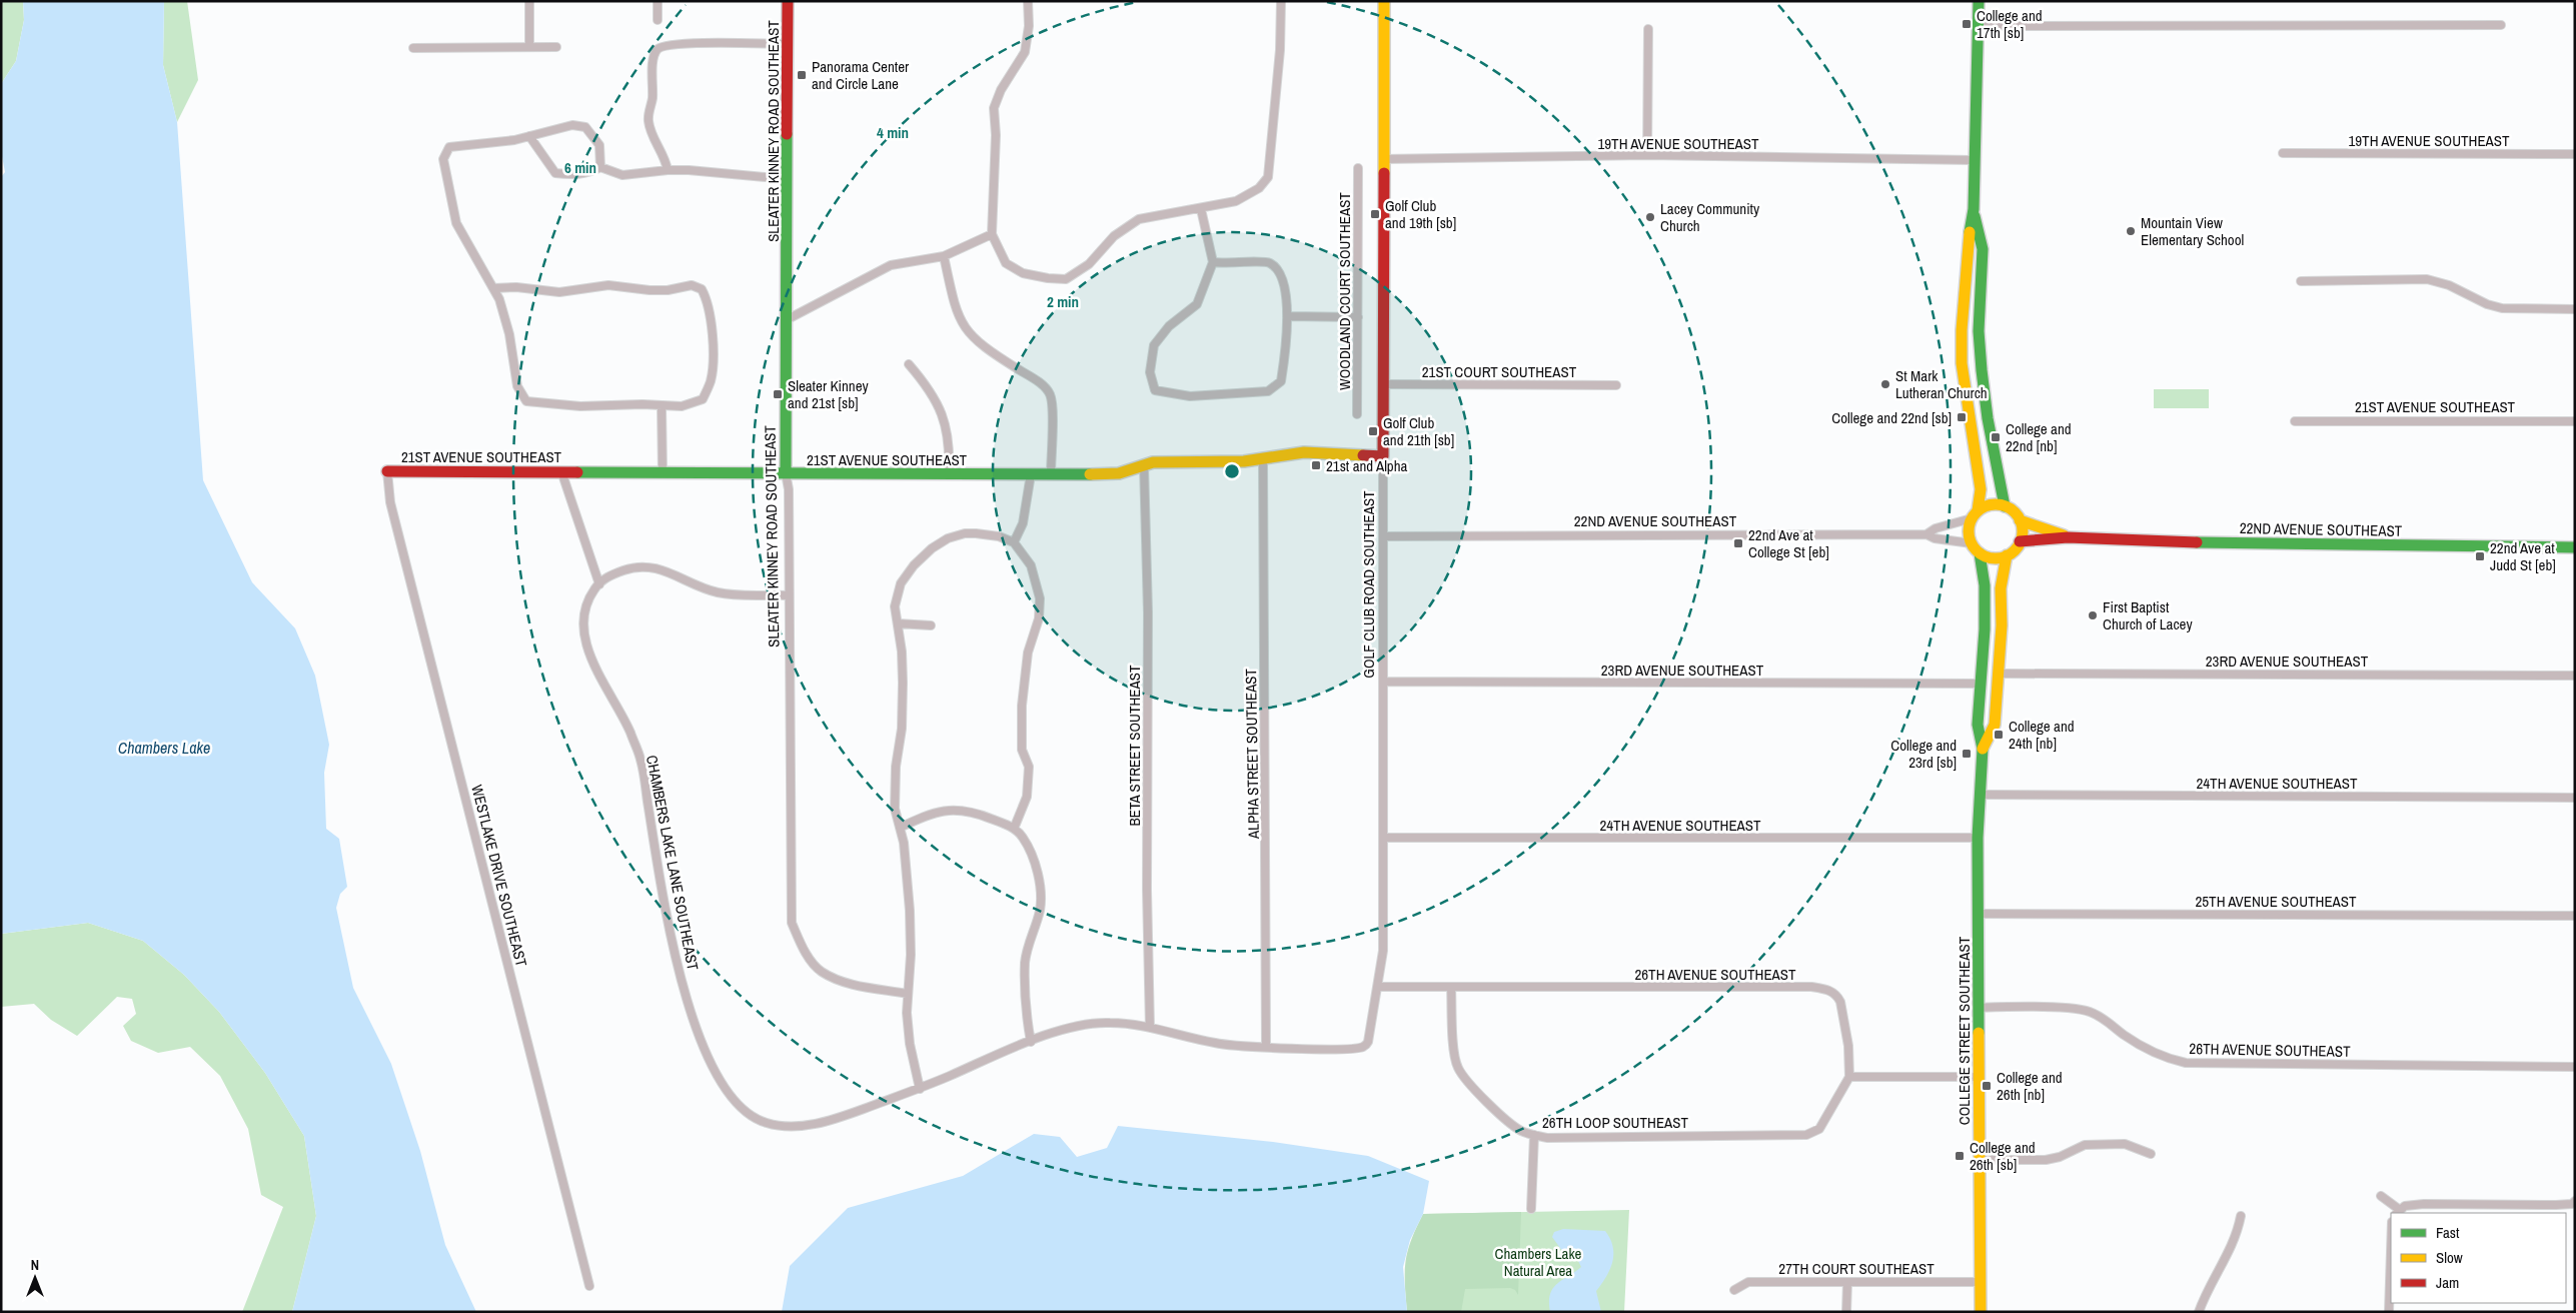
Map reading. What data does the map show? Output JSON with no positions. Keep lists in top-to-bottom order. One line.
{"streets":{"street":["SLEATER KINNEY ROAD SOUTHEAST","19TH AVENUE SOUTHEAST","WOODLAND COURT SOUTHEAST","21ST COURT SOUTHEAST","21ST AVENUE SOUTHEAST","22ND AVENUE SOUTHEAST","GOLF CLUB ROAD SOUTHEAST","23RD AVENUE SOUTHEAST","BETA STREET SOUTHEAST","ALPHA STREET SOUTHEAST","24TH AVENUE SOUTHEAST","CHAMBERS LAKE LANE SOUTHEAST","WESTLAKE DRIVE SOUTHEAST","25TH AVENUE SOUTHEAST","26TH AVENUE SOUTHEAST","COLLEGE STREET SOUTHEAST","26TH LOOP SOUTHEAST","27TH COURT SOUTHEAST"]},"crossings":[["SLEATER KINNEY ROAD SOUTHEAST","21ST AVENUE SOUTHEAST"],["19TH AVENUE SOUTHEAST","GOLF CLUB ROAD SOUTHEAST"],["21ST COURT SOUTHEAST","GOLF CLUB ROAD SOUTHEAST"],["21ST AVENUE SOUTHEAST","GOLF CLUB ROAD SOUTHEAST"],["21ST AVENUE SOUTHEAST","BETA STREET SOUTHEAST"],["21ST AVENUE SOUTHEAST","ALPHA STREET SOUTHEAST"],["21ST AVENUE SOUTHEAST","WESTLAKE DRIVE SOUTHEAST"],["22ND AVENUE SOUTHEAST","GOLF CLUB ROAD SOUTHEAST"],["22ND AVENUE SOUTHEAST","COLLEGE STREET SOUTHEAST"],["GOLF CLUB ROAD SOUTHEAST","23RD AVENUE SOUTHEAST"],["GOLF CLUB ROAD SOUTHEAST","ALPHA STREET SOUTHEAST"],["GOLF CLUB ROAD SOUTHEAST","24TH AVENUE SOUTHEAST"],["GOLF CLUB ROAD SOUTHEAST","CHAMBERS LAKE LANE SOUTHEAST"],["GOLF CLUB ROAD SOUTHEAST","26TH AVENUE SOUTHEAST"],["23RD AVENUE SOUTHEAST","COLLEGE STREET SOUTHEAST"],["BETA STREET SOUTHEAST","CHAMBERS LAKE LANE SOUTHEAST"],["ALPHA STREET SOUTHEAST","CHAMBERS LAKE LANE SOUTHEAST"],["24TH AVENUE SOUTHEAST","COLLEGE STREET SOUTHEAST"],["25TH AVENUE SOUTHEAST","COLLEGE STREET SOUTHEAST"],["26TH AVENUE SOUTHEAST","COLLEGE STREET SOUTHEAST"],["26TH AVENUE SOUTHEAST","26TH LOOP SOUTHEAST"],["COLLEGE STREET SOUTHEAST","27TH COURT SOUTHEAST"]],"water":["Chambers Lake"],"parks":["Chambers Lake Natural Area"],"places":{"transit":["College and 17th [sb]","Panorama Center and Circle Lane","Golf Club and 19th [sb]","Sleater Kinney and 21st [sb]","College and 22nd [sb]","Golf Club and 21th [sb]","College and 22nd [nb]","21st and Alpha","22nd Ave at College St [eb]","22nd Ave at Judd St [eb]","College and 24th [nb]","College and 23rd [sb]","College and 26th [nb]","College and 26th [sb]"],"other":["Lacey Community Church","Mountain View Elementary School","St Mark Lutheran Church","First Baptist Church of Lacey"]},"legend":["Fast","Slow","Jam"],"north":"top","rings":["4 min","6 min","2 min"]}
